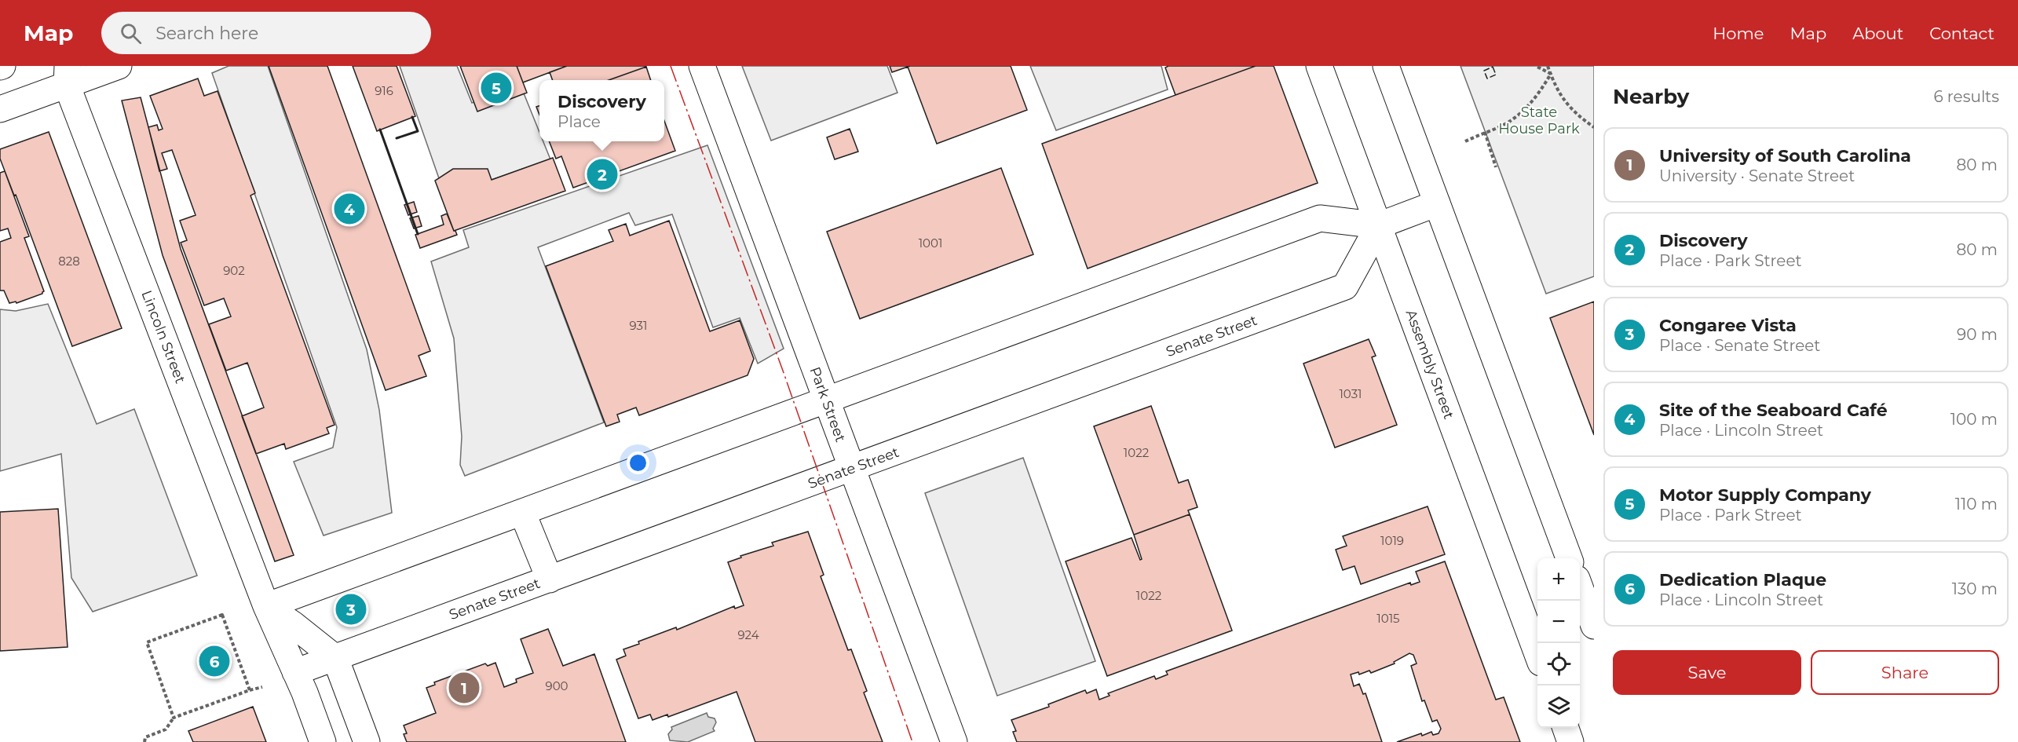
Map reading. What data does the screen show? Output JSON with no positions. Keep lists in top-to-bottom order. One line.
{"streets":{"street":["Senate Street","Lincoln Street","Assembly Street","Park Street"]},"crossings":[["Senate Street","Lincoln Street"],["Senate Street","Assembly Street"],["Senate Street","Park Street"]],"parks":["State House Park"],"house_numbers":["916","1001","828","902","931","1031","1022","1019","1022","1015","924","900"],"page":{"header":"Map","search":"Search here","nav":["Home","Map","About","Contact"],"heading":["Nearby","6 results"],"pins":["5","2","4","3","6","1"],"popup":["Discovery","Place"],"list":[{"mark":"1","name":"University of South Carolina","note":"University · Senate Street","value":"80 m"},{"mark":"2","name":"Discovery","note":"Place · Park Street","value":"80 m"},{"mark":"3","name":"Congaree Vista","note":"Place · Senate Street","value":"90 m"},{"mark":"4","name":"Site of the Seaboard Café","note":"Place · Lincoln Street","value":"100 m"},{"mark":"5","name":"Motor Supply Company","note":"Place · Park Street","value":"110 m"},{"mark":"6","name":"Dedication Plaque","note":"Place · Lincoln Street","value":"130 m"}],"map_buttons":["+","−"],"buttons":["Save","Share"]}}
